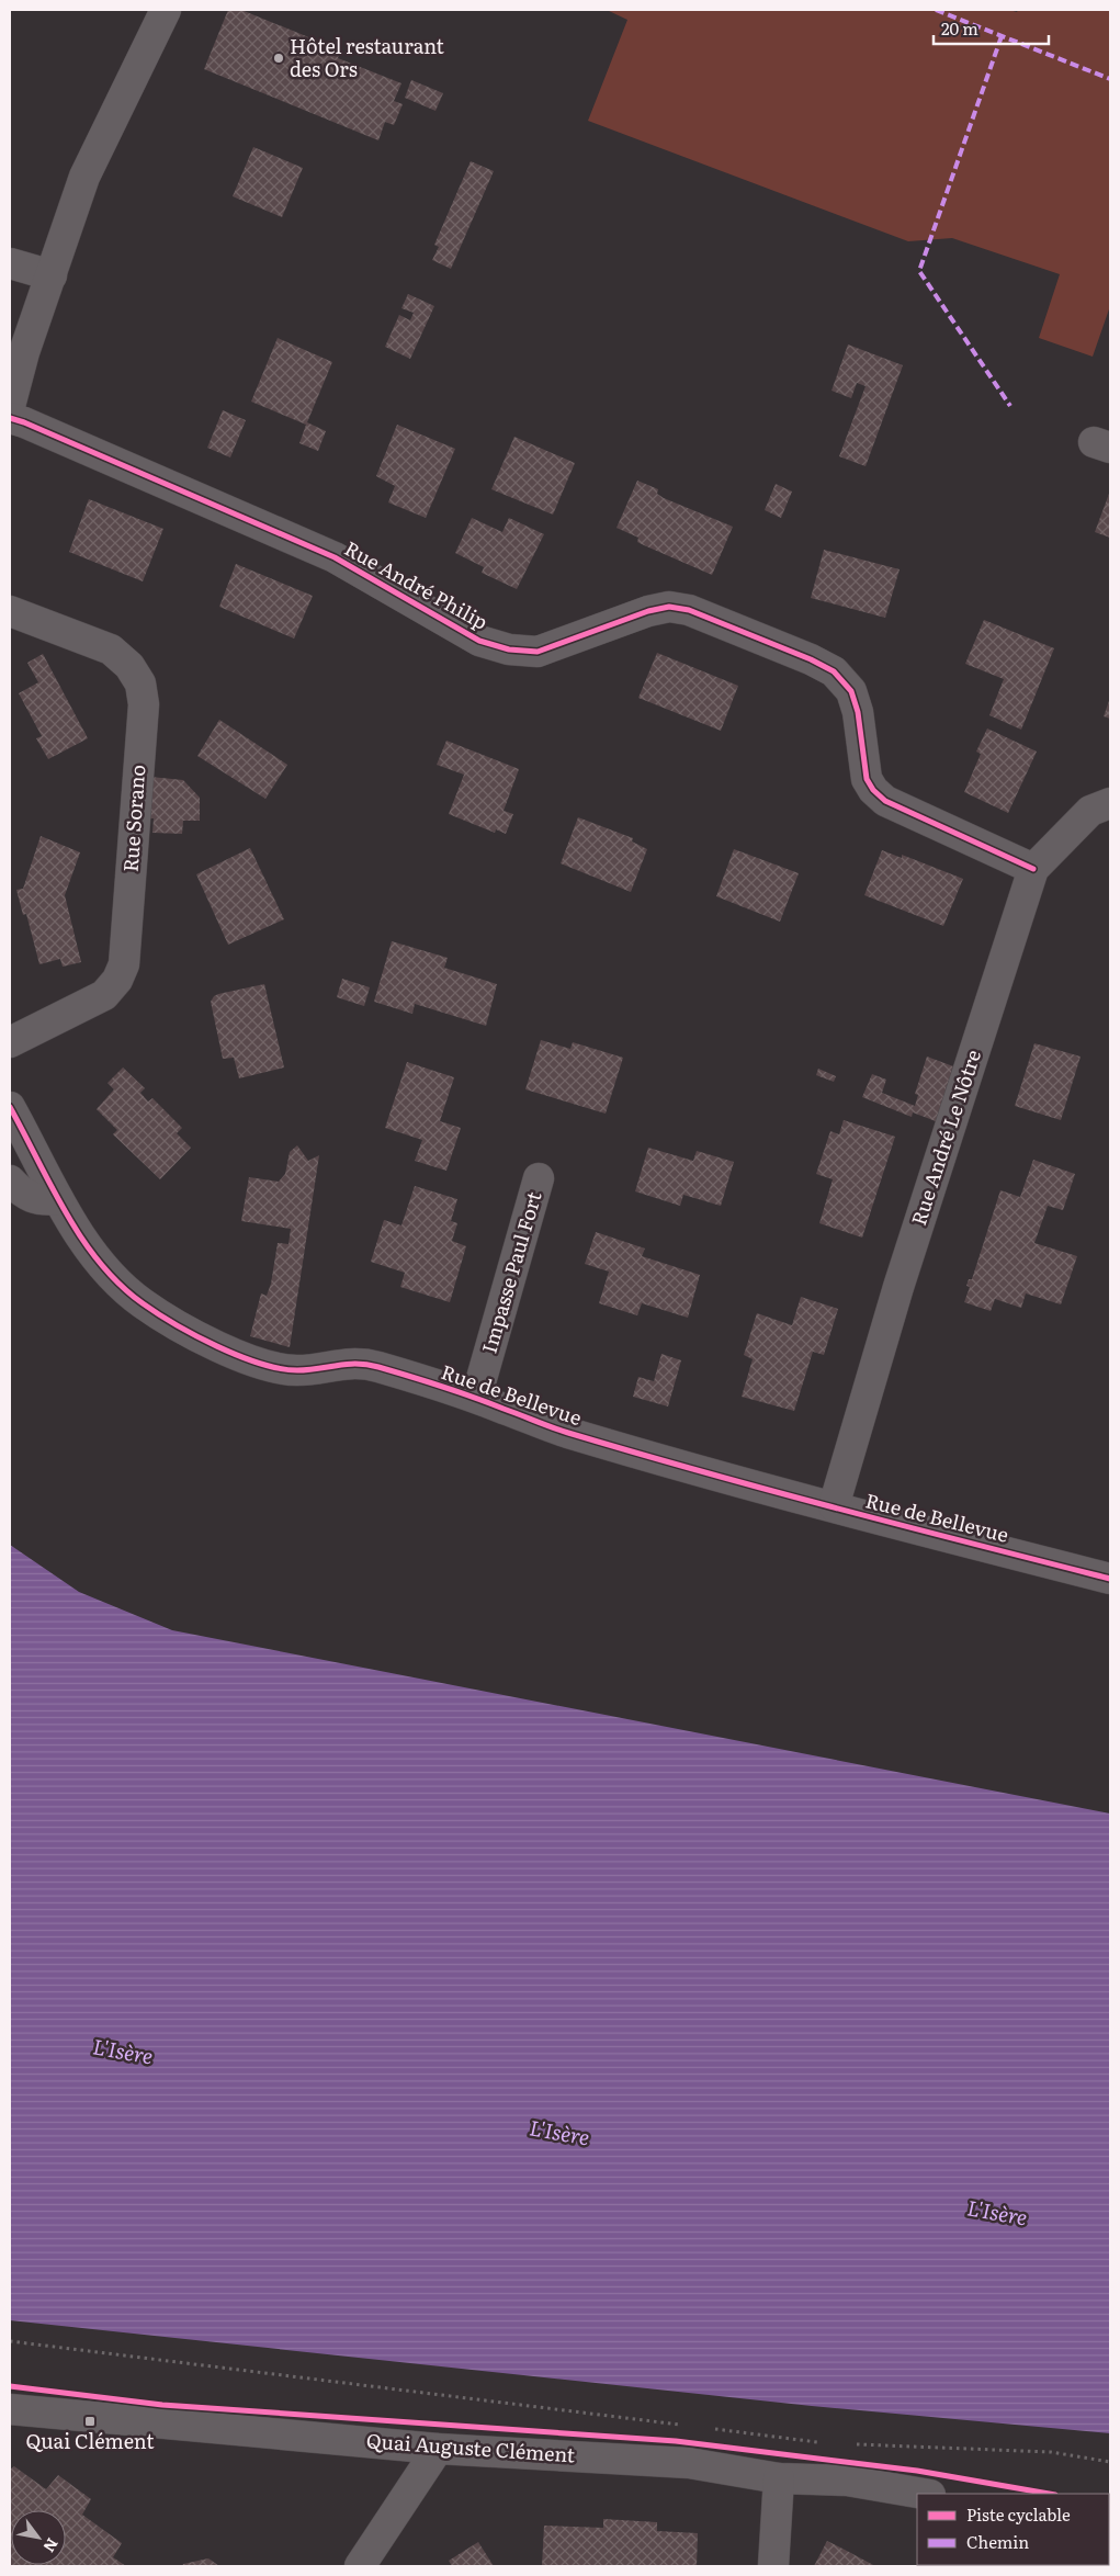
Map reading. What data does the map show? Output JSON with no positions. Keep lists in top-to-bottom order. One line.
{"streets":{"street":["Rue André Philip","Rue Sorano","Rue André Le Nôtre","Impasse Paul Fort","Rue de Bellevue","Quai Auguste Clément"]},"crossings":[["Rue André Philip","Rue André Le Nôtre"],["Rue André Le Nôtre","Rue de Bellevue"],["Impasse Paul Fort","Rue de Bellevue"]],"water":["L'Isère"],"places":{"other":["Hôtel restaurant des Ors"],"transit":["Quai Clément"]},"legend":["Piste cyclable","Chemin"],"scale_bar":"20 m","north":"bottom right"}
